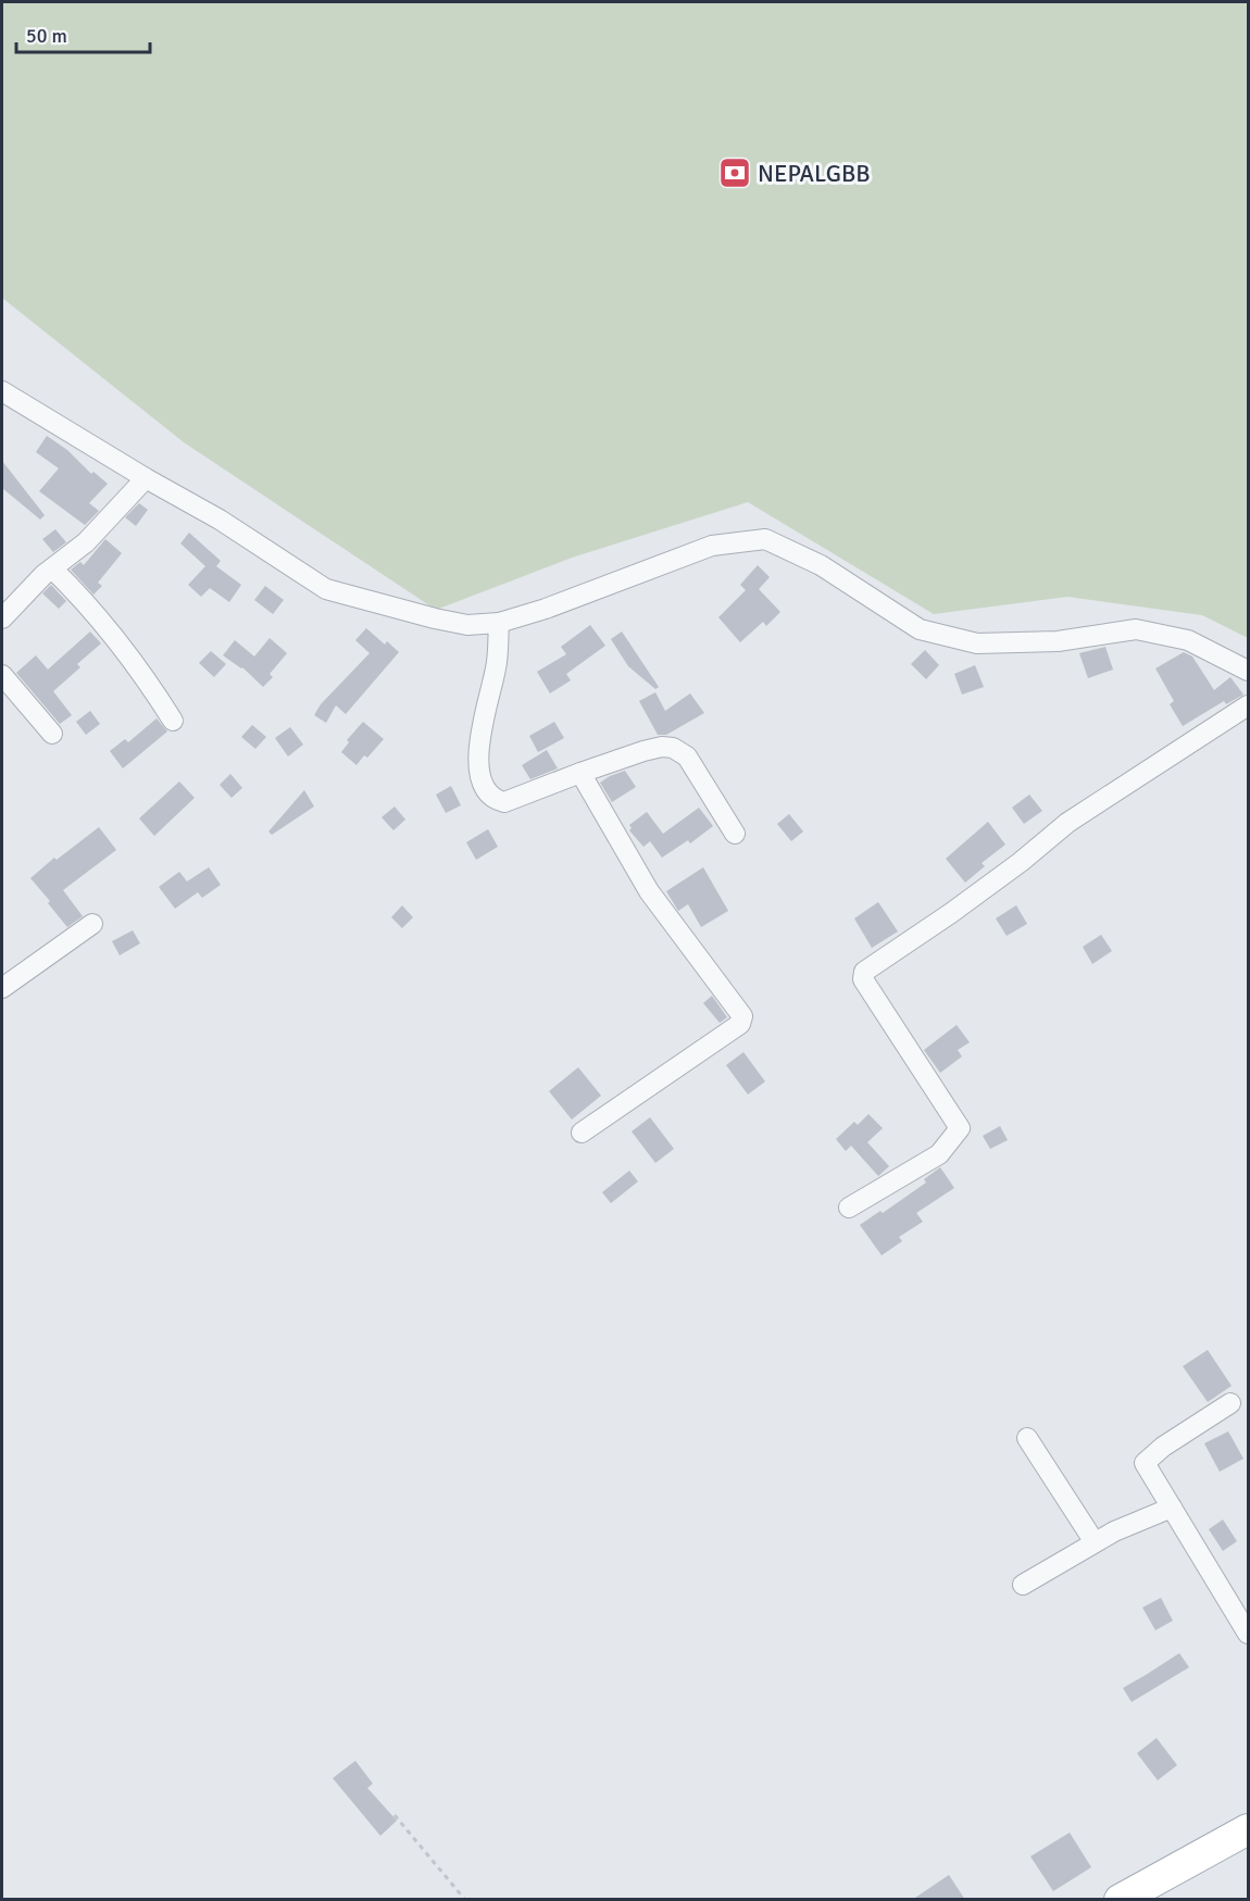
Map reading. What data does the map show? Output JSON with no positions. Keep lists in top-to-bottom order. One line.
{"places":{"bank":["NEPALGBB"]},"scale_bar":"50 m"}
